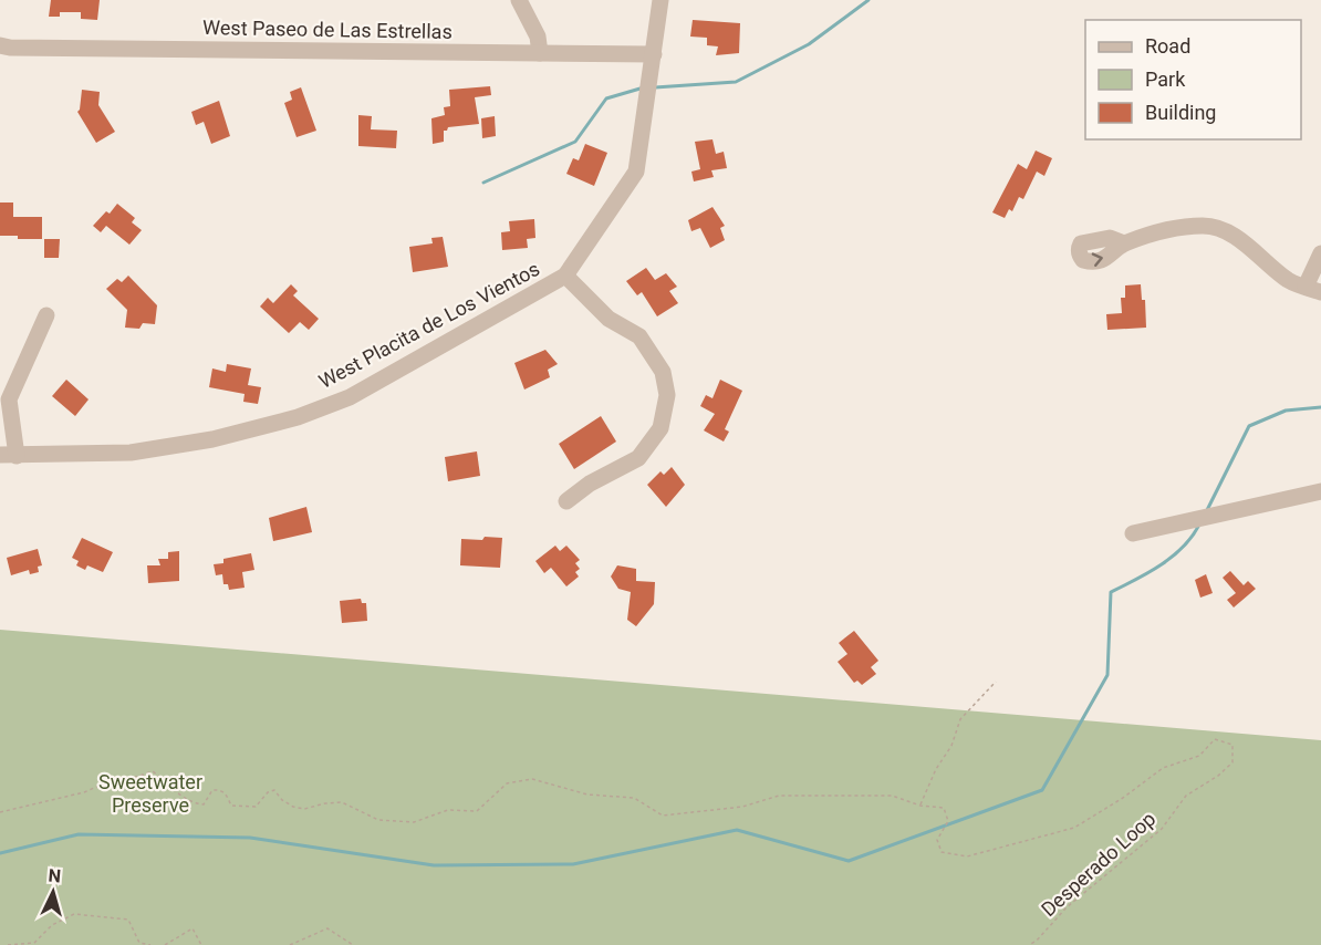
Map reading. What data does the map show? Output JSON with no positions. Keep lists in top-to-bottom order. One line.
{"streets":{"street":["West Paseo de Las Estrellas","West Placita de Los Vientos"],"path":["Desperado Loop"]},"parks":["Sweetwater Preserve"],"legend":["Road","Park","Building"],"north":"top"}
